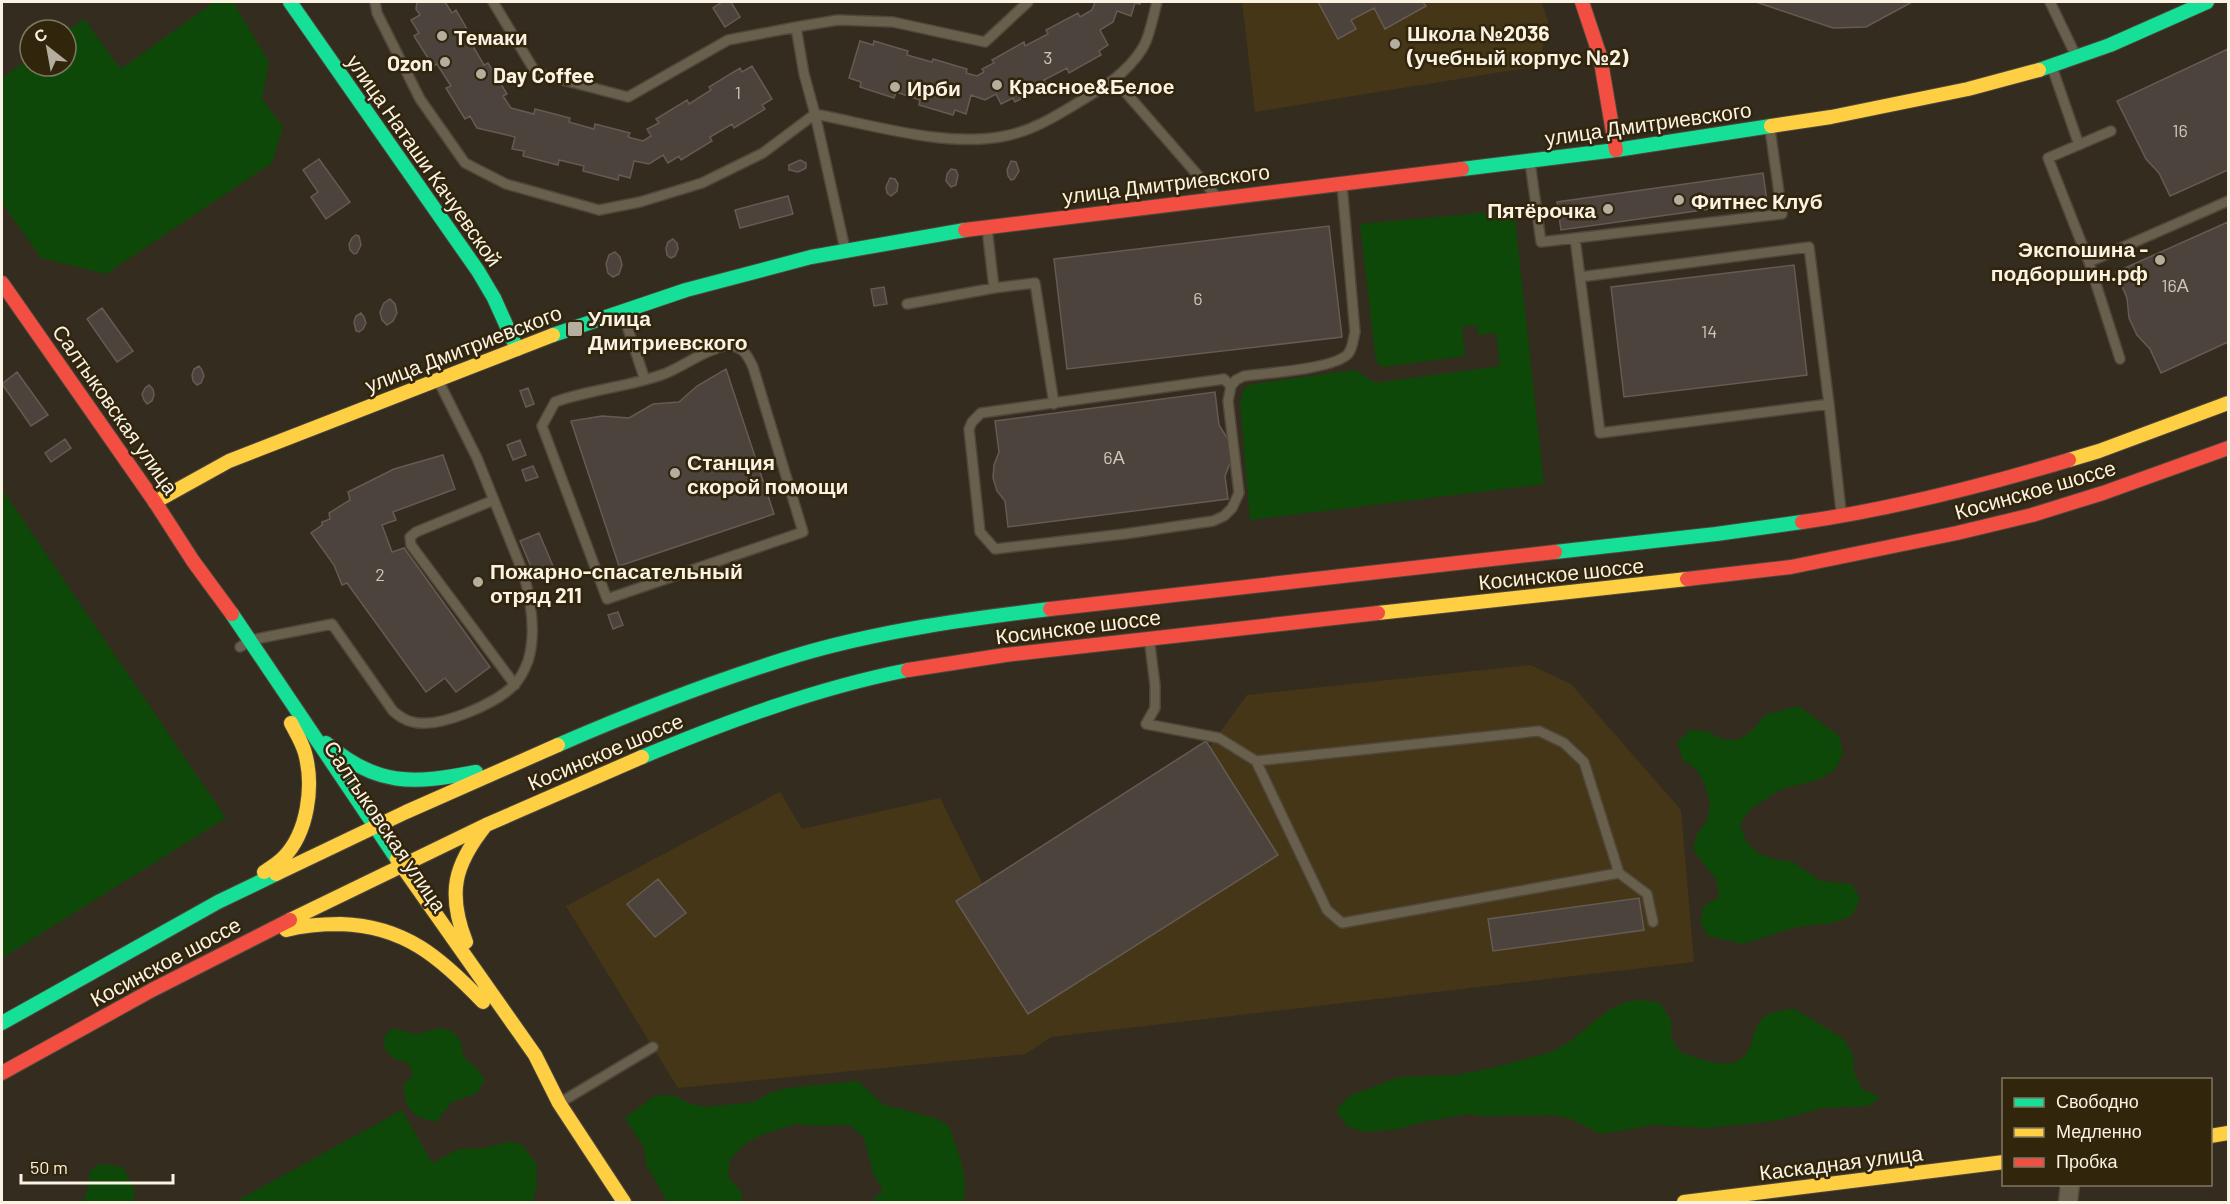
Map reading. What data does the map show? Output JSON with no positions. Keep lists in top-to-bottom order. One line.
{"streets":{"main road":["улица Дмитриевского","улица Наташи Качуевской","Салтыковская улица","Косинское шоссе","Каскадная улица"]},"crossings":[["улица Дмитриевского","улица Наташи Качуевской"],["улица Дмитриевского","Салтыковская улица"],["Салтыковская улица","Косинское шоссе"]],"places":{"other":["Темаки","Школа №2036 (учебный корпус №2)","Ozon","Day Coffee","Красное&Белое","Ирби","Фитнес Клуб","Пятёрочка","Экспошина - подборшин.рф","Станция скорой помощи","Пожарно-спасательный отряд 211"],"transit":["Улица Дмитриевского"]},"house_numbers":["3","1","16","16А","6","14","6А","2"],"legend":["Свободно","Медленно","Пробка"],"scale_bar":"50 m","north":"top left"}
